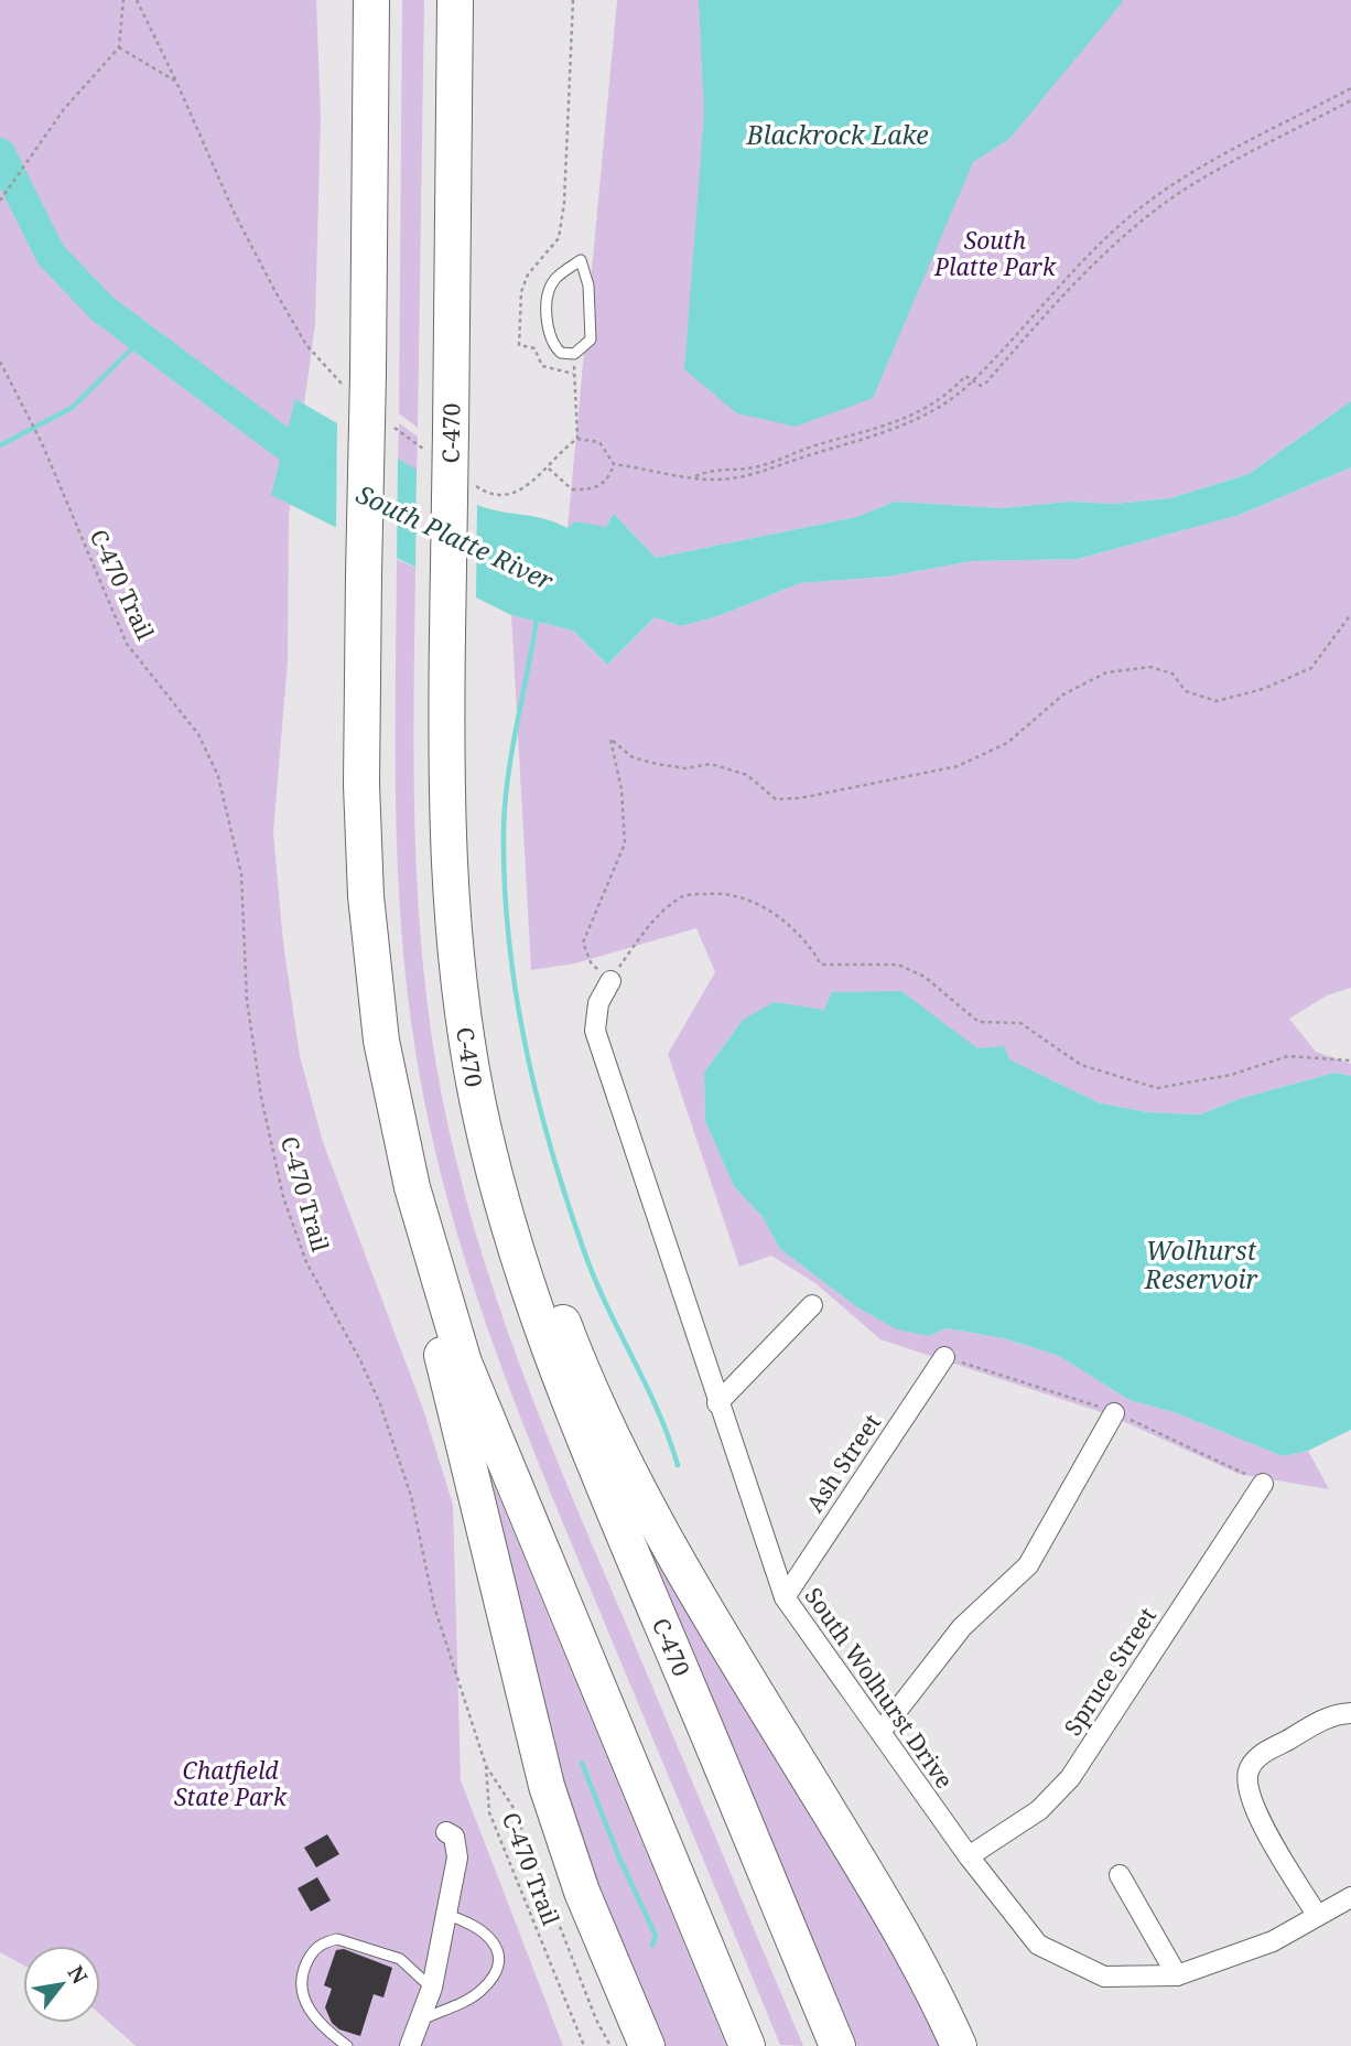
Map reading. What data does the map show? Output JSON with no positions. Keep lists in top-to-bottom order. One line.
{"streets":{"highway":["C-470"],"street":["Ash Street","Spruce Street","South Wolhurst Drive"],"path":["C-470 Trail"]},"crossings":[["Ash Street","South Wolhurst Drive"],["Spruce Street","South Wolhurst Drive"]],"water":["Blackrock Lake","South Platte River","Wolhurst Reservoir"],"parks":["South Platte Park","Chatfield State Park"],"north":"top right"}
